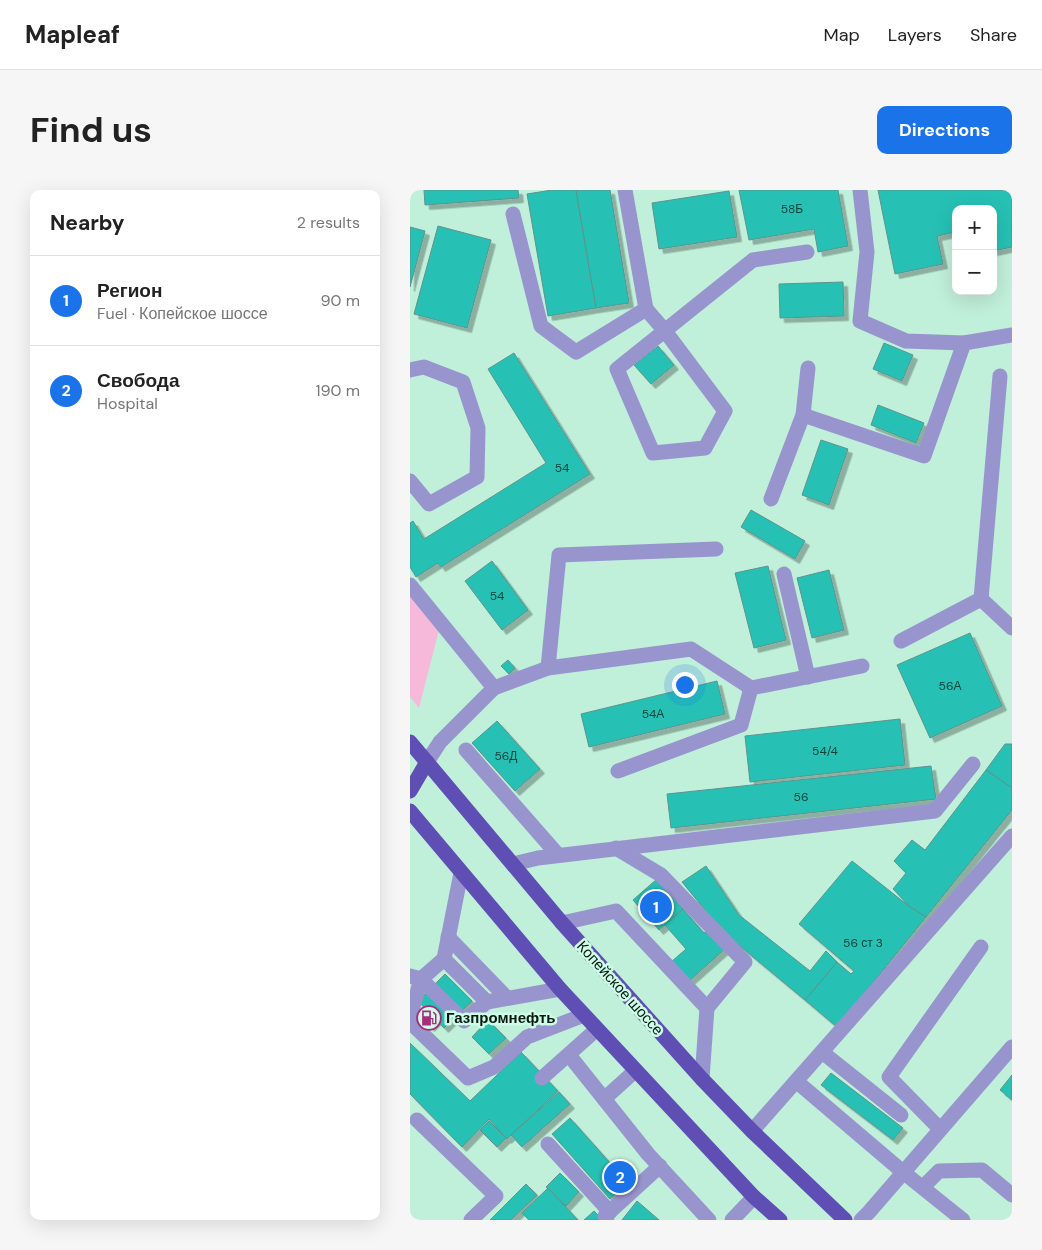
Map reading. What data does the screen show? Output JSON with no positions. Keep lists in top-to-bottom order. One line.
{"streets":{"main road":["Копейское шоссе"]},"places":{"fuel station":["Газпромнефть"]},"house_numbers":["58Б","54","54","56А","54А","54/4","56Д","56","56 ст 3"],"page":{"header":"Mapleaf","nav":["Map","Layers","Share"],"buttons":"Directions","title":"Find us","heading":["Nearby","2 results"],"map_buttons":["+","−"],"list":[{"mark":"1","name":"Регион","note":"Fuel · Копейское шоссе","value":"90 m"},{"mark":"2","name":"Свобода","note":"Hospital","value":"190 m"}],"pins":["1","2"]}}
